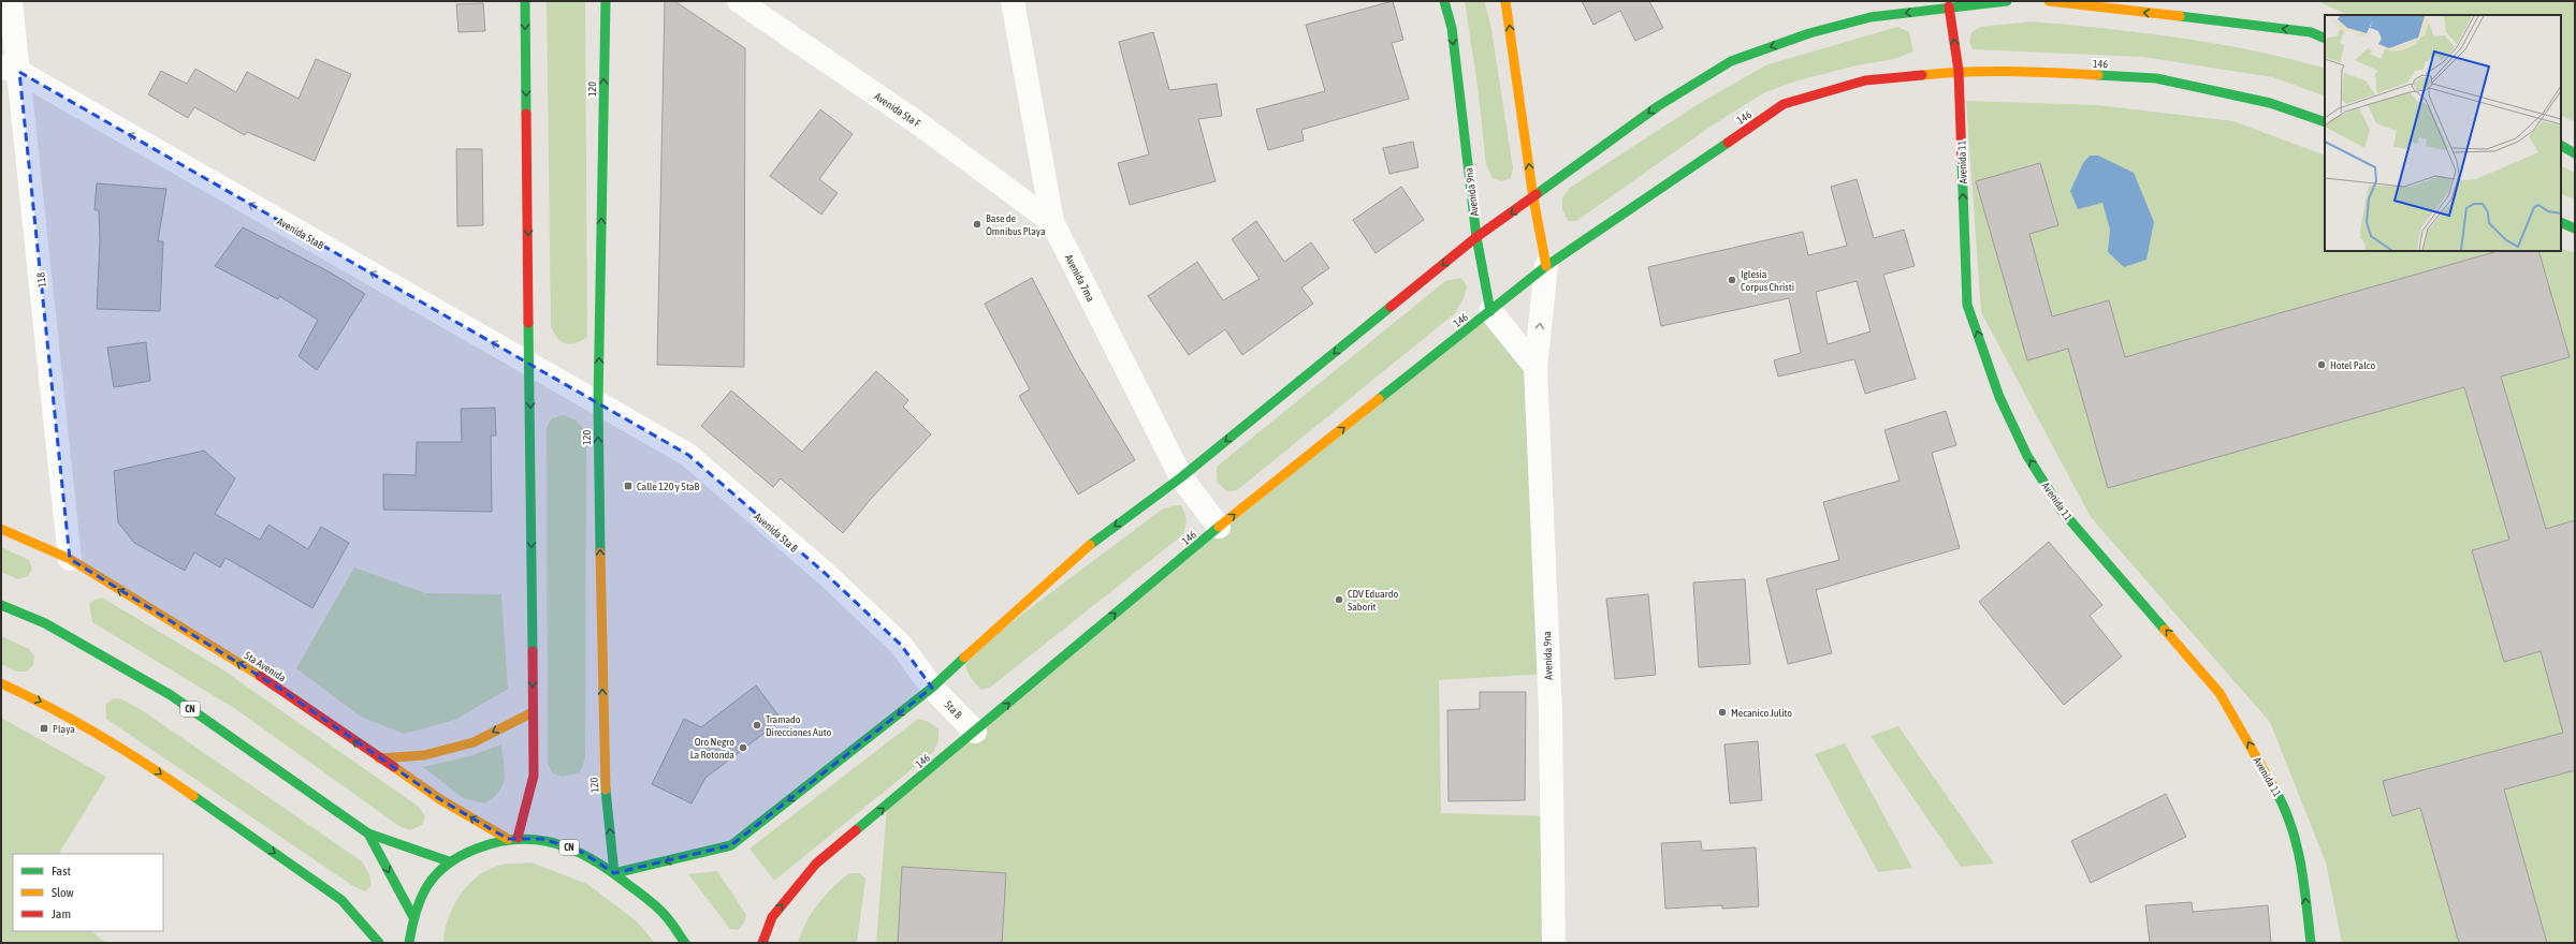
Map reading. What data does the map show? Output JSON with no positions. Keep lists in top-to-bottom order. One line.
{"streets":{"main road":["146","120","Avenida 11","Avenida 9na","5ta Avenida","CN"],"street":["Avenida 5ta F","Avenida 5taB","Avenida 7ma","118","Avenida 5ta B","5ta B"]},"crossings":[["146","Avenida 11"],["146","Avenida 9na"],["146","Avenida 7ma"],["146","5ta B"],["120","Avenida 5taB"],["120","Avenida 5ta B"],["120","CN"],["Avenida 5ta F","Avenida 7ma"],["Avenida 5taB","118"],["Avenida 5taB","Avenida 5ta B"],["118","5ta Avenida"],["Avenida 5ta B","5ta B"],["5ta Avenida","CN"]],"one_way":["Avenida 11","Avenida 5taB"],"places":{"other":["Base de Ómnibus Playa","Iglesia Corpus Christi","Hotel Palco","CDV Eduardo Saborit","Mecanico Julito","Tramado Direcciones Auto","Oro Negro La Rotonda"],"transit":["Calle 120 y 5taB","Playa"]},"legend":["Fast","Slow","Jam"]}
